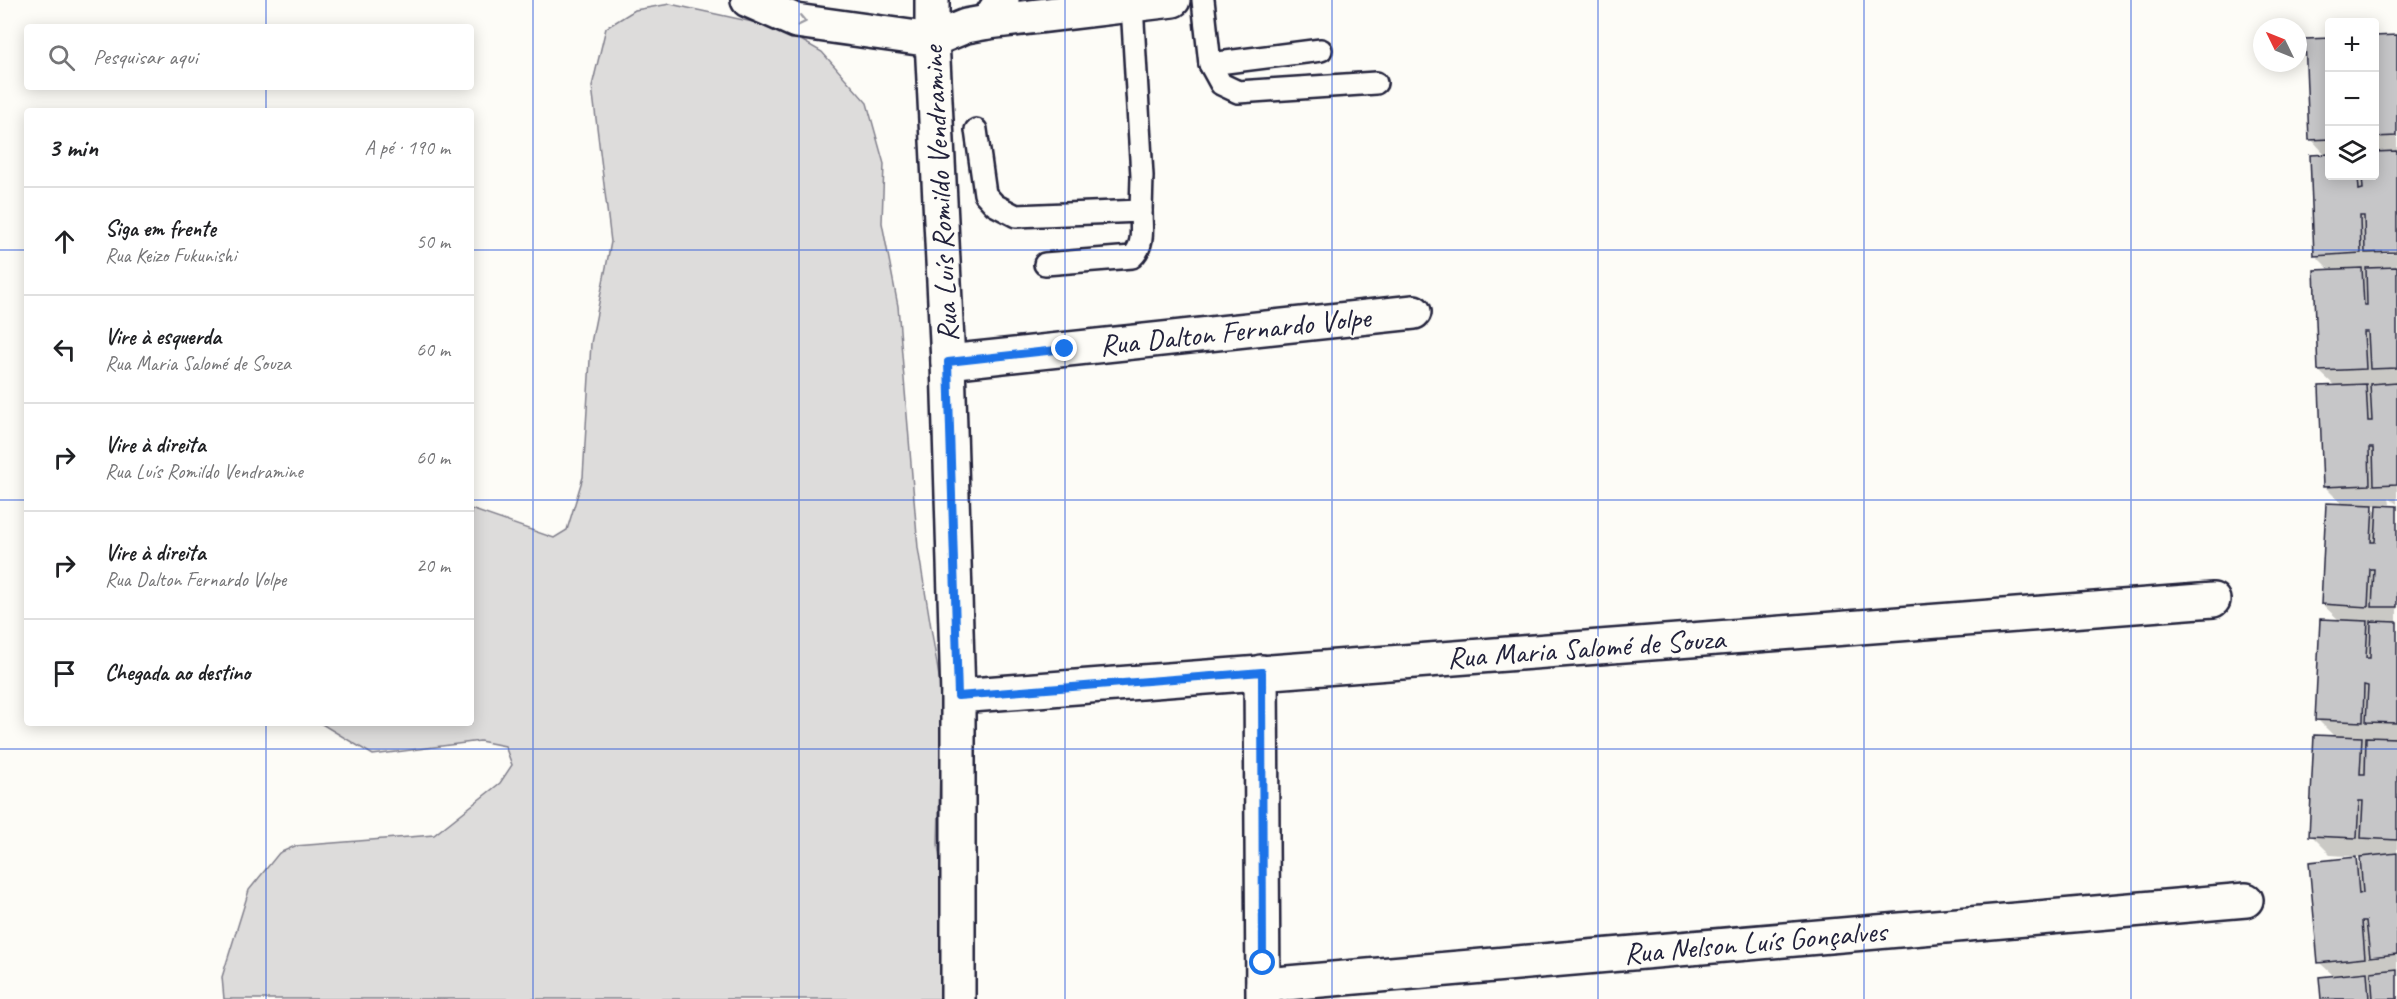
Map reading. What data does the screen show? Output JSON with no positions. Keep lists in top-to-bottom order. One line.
{"streets":{"street":["Rua Luís Romildo Vendramine","Rua Dalton Fernardo Volpe","Rua Maria Salomé de Souza","Rua Nelson Luís Gonçalves"]},"crossings":[["Rua Luís Romildo Vendramine","Rua Dalton Fernardo Volpe"],["Rua Luís Romildo Vendramine","Rua Maria Salomé de Souza"]],"north":"top left","page":{"map_buttons":["+","−"],"search":"Pesquisar aqui","heading":["3 min","A pé · 190 m"],"list":[["Siga em frente","Rua Keizo Fukunishi","50 m"],["Vire à esquerda","Rua Maria Salomé de Souza","60 m"],["Vire à direita","Rua Luís Romildo Vendramine","60 m"],["Vire à direita","Rua Dalton Fernardo Volpe","20 m"],"Chegada ao destino"]}}
